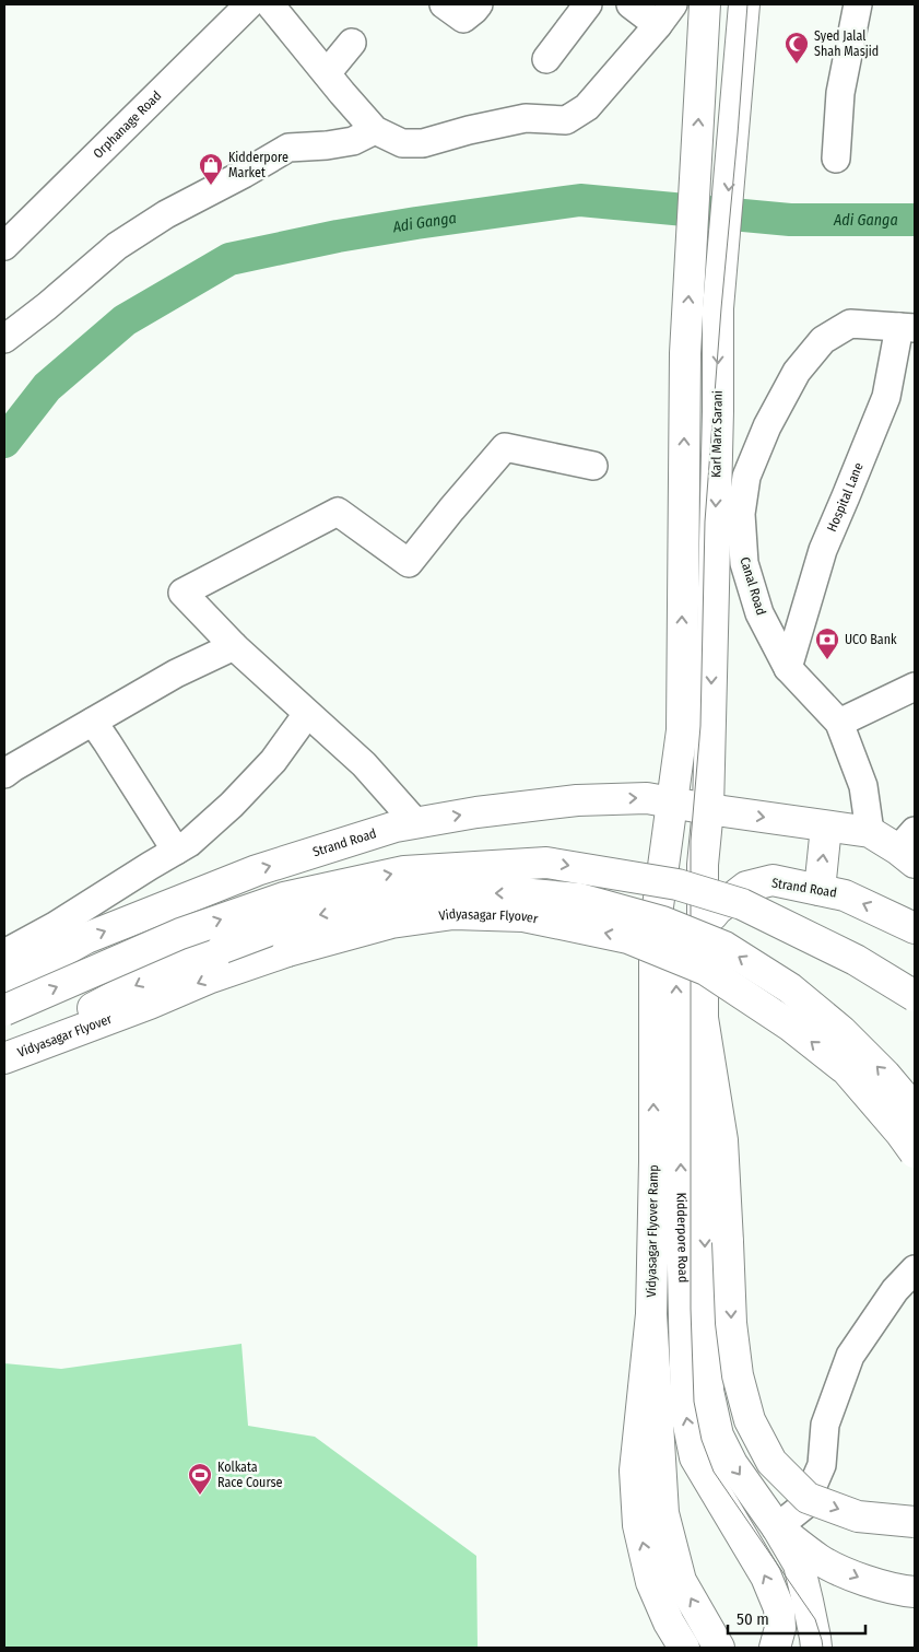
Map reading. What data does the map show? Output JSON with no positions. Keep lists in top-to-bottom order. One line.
{"streets":{"main road":["Karl Marx Sarani","Strand Road","Vidyasagar Flyover","Vidyasagar Flyover Ramp","Kidderpore Road"],"street":["Orphanage Road","Hospital Lane","Canal Road"]},"crossings":[["Karl Marx Sarani","Strand Road"],["Karl Marx Sarani","Kidderpore Road"],["Hospital Lane","Canal Road"],["Canal Road","Strand Road"],["Strand Road","Vidyasagar Flyover Ramp"],["Strand Road","Kidderpore Road"],["Vidyasagar Flyover Ramp","Kidderpore Road"]],"water":["Adi Ganga"],"places":{"mosque":["Syed Jalal Shah Masjid"],"shop":["Kidderpore Market"],"bank":["UCO Bank"],"sports":["Kolkata Race Course"]},"scale_bar":"50 m"}
